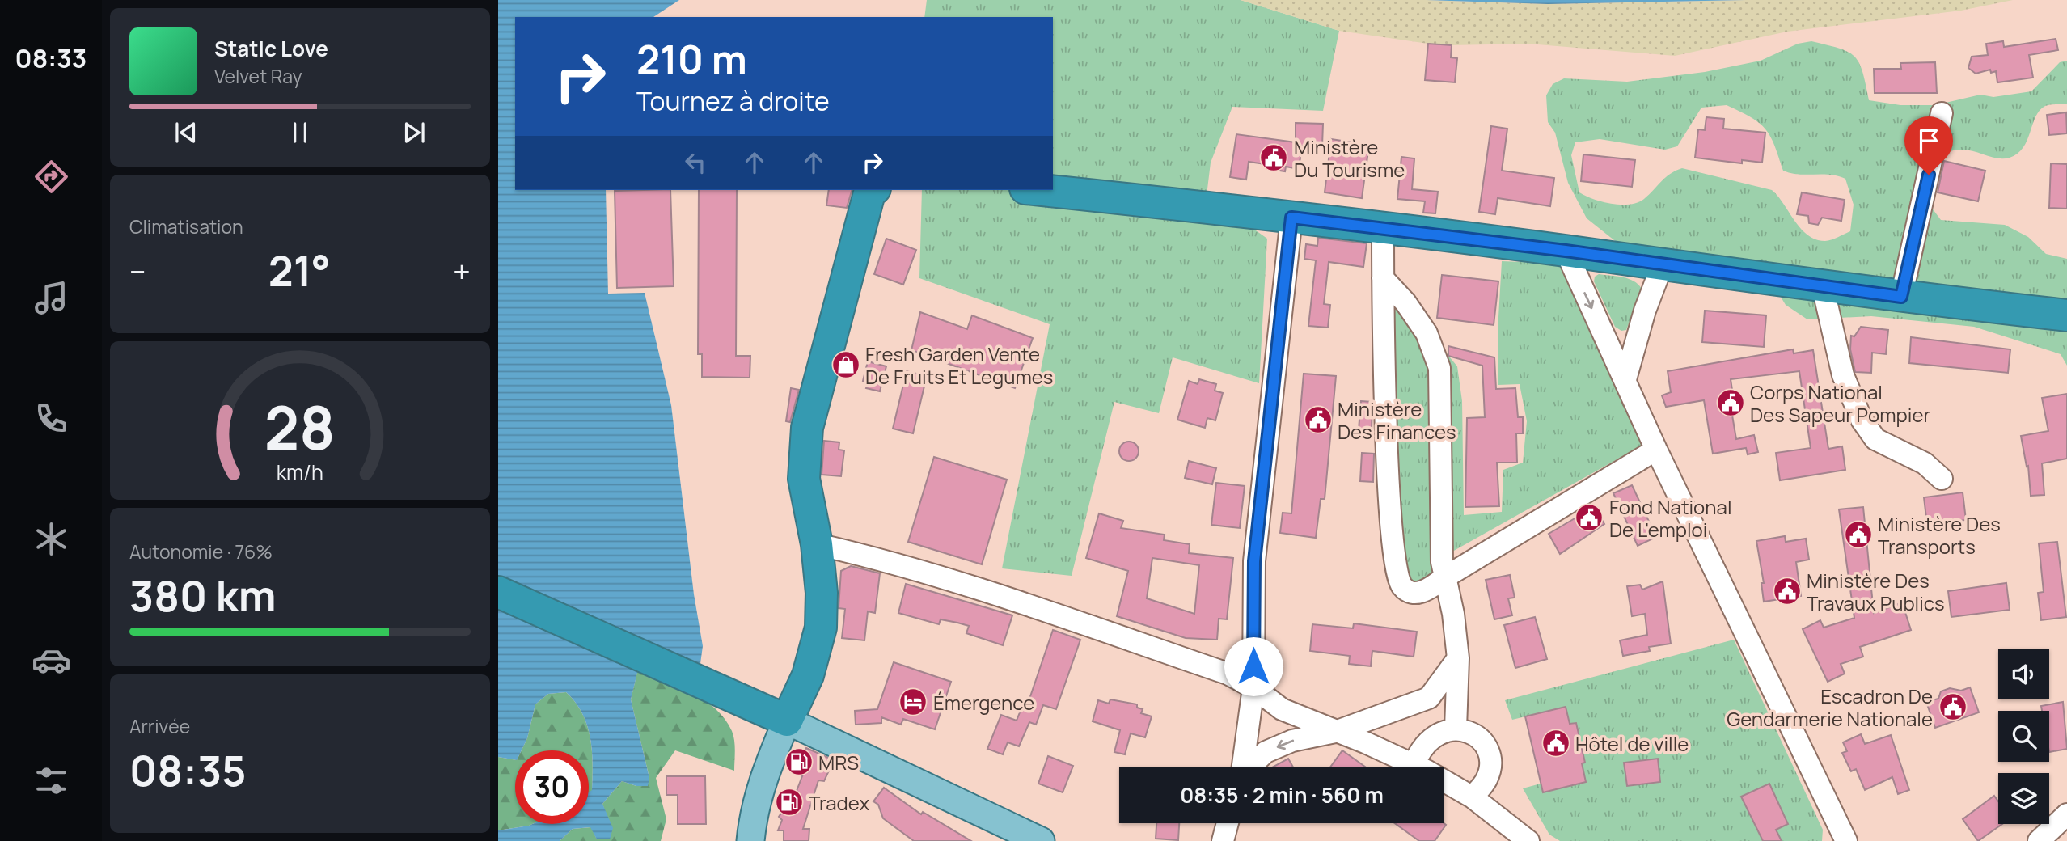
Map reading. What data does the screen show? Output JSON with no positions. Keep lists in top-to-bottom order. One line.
{"places":{"public building":["Ministère Du Tourisme","Corps National Des Sapeur Pompier","Ministère Des Finances","Fond National De L'emploi","Ministère Des Transports","Ministère Des Travaux Publics","Escadron De Gendarmerie Nationale","Hôtel de ville"],"shop":["Fresh Garden Vente De Fruits Et Legumes"],"hotel":["Émergence"],"fuel station":["MRS","Tradex"]},"page":{"tabs":"08:33","turn":["210 m","Tournez à droite"],"song":["Static Love","Velvet Ray"],"tile":["Climatisation",["Autonomie · 76%","380 km"],["Arrivée","08:35"]],"heat":["−","21°","+"],"limit":"30","trip":"08:35 · 2 min · 560 m","gauge":["28","km/h"]}}
